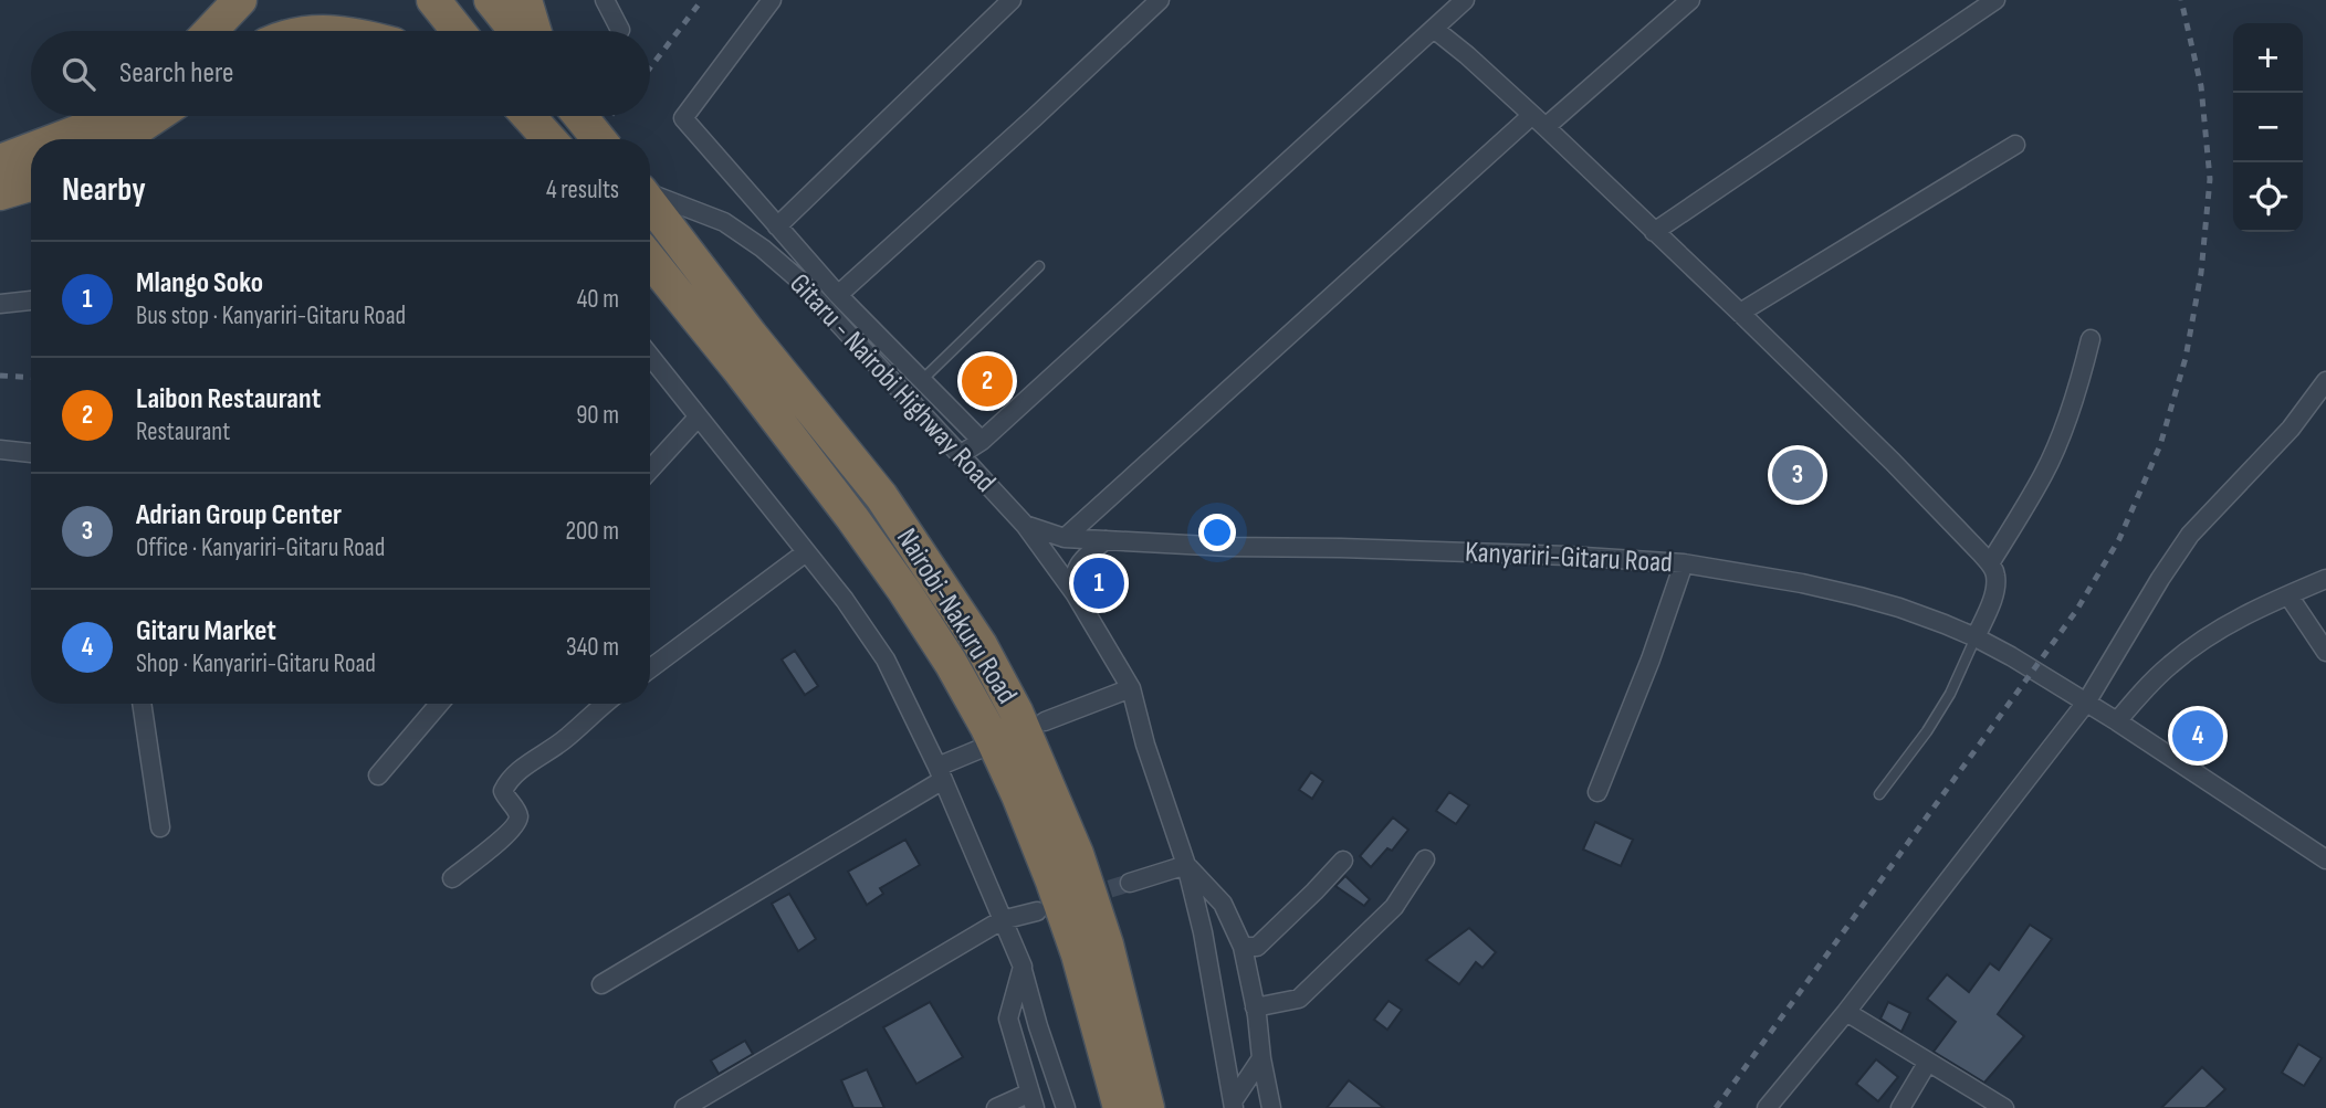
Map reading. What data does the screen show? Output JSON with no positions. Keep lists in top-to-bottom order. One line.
{"streets":{"highway":["Nairobi-Nakuru Road"],"street":["Gitaru - Nairobi Highway Road","Kanyariri-Gitaru Road"]},"crossings":[["Gitaru - Nairobi Highway Road","Kanyariri-Gitaru Road"]],"page":{"map_buttons":["+","−"],"search":"Search here","heading":["Nearby","4 results"],"list":[{"mark":"1","name":"Mlango Soko","note":"Bus stop · Kanyariri-Gitaru Road","value":"40 m"},{"mark":"2","name":"Laibon Restaurant","note":"Restaurant","value":"90 m"},{"mark":"3","name":"Adrian Group Center","note":"Office · Kanyariri-Gitaru Road","value":"200 m"},{"mark":"4","name":"Gitaru Market","note":"Shop · Kanyariri-Gitaru Road","value":"340 m"}],"pins":["2","3","1","4"]}}
